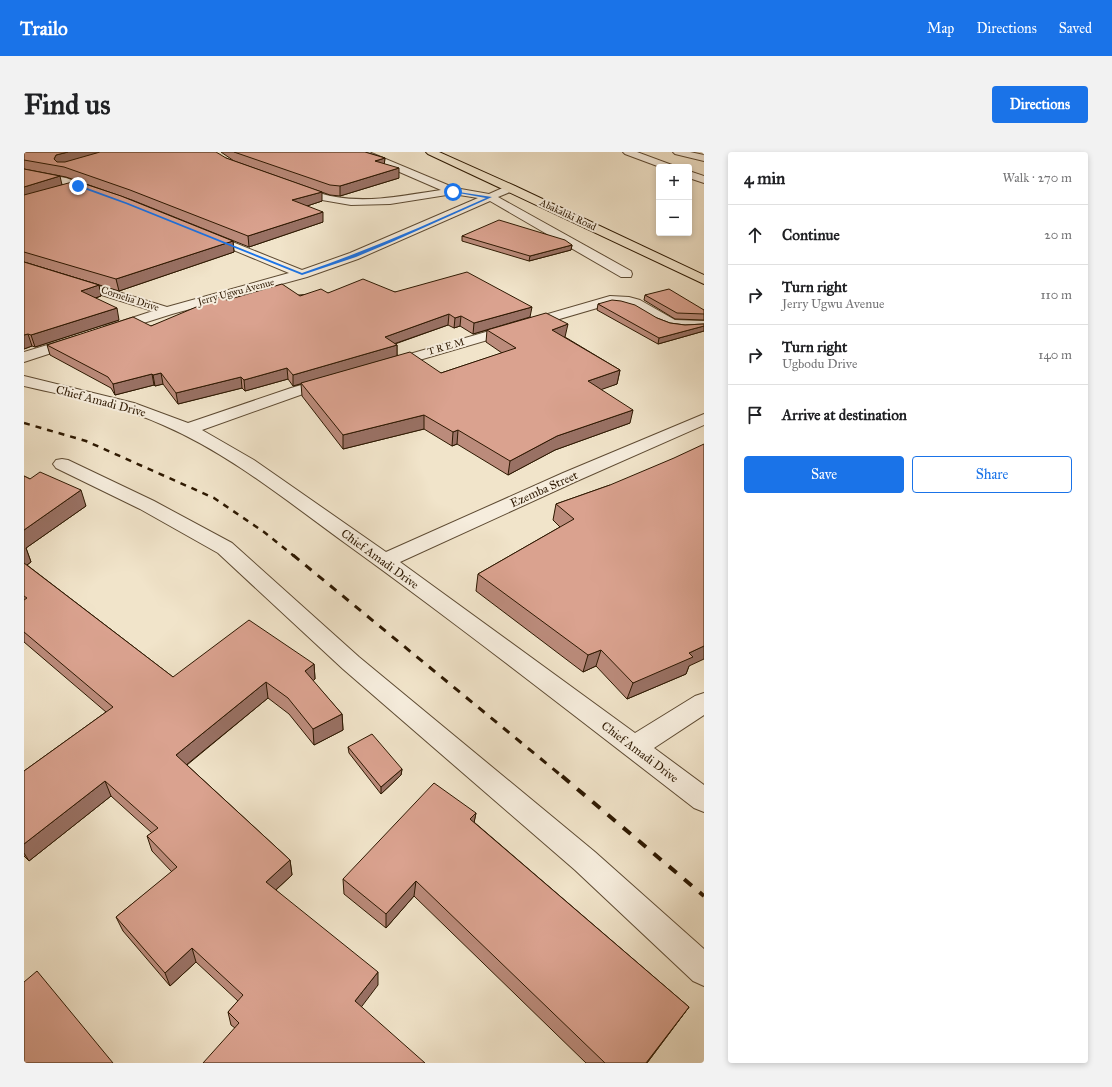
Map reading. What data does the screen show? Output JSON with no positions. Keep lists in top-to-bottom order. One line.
{"streets":{"highway":["Abakaliki Road"],"street":["Jerry Ugwu Avenue","Cornelia Drive","T R E M","Chief Amadi Drive","Ezemba Street"]},"crossings":[["Abakaliki Road","Jerry Ugwu Avenue"],["Jerry Ugwu Avenue","Cornelia Drive"],["Chief Amadi Drive","Ezemba Street"]],"page":{"header":"Trailo","nav":["Map","Directions","Saved"],"buttons":["Directions",["Save","Share"]],"title":"Find us","heading":["4 min","Walk · 270 m"],"map_buttons":["+","−"],"list":[["Continue","20 m"],["Turn right","Jerry Ugwu Avenue","110 m"],["Turn right","Ugbodu Drive","140 m"],"Arrive at destination"]}}
